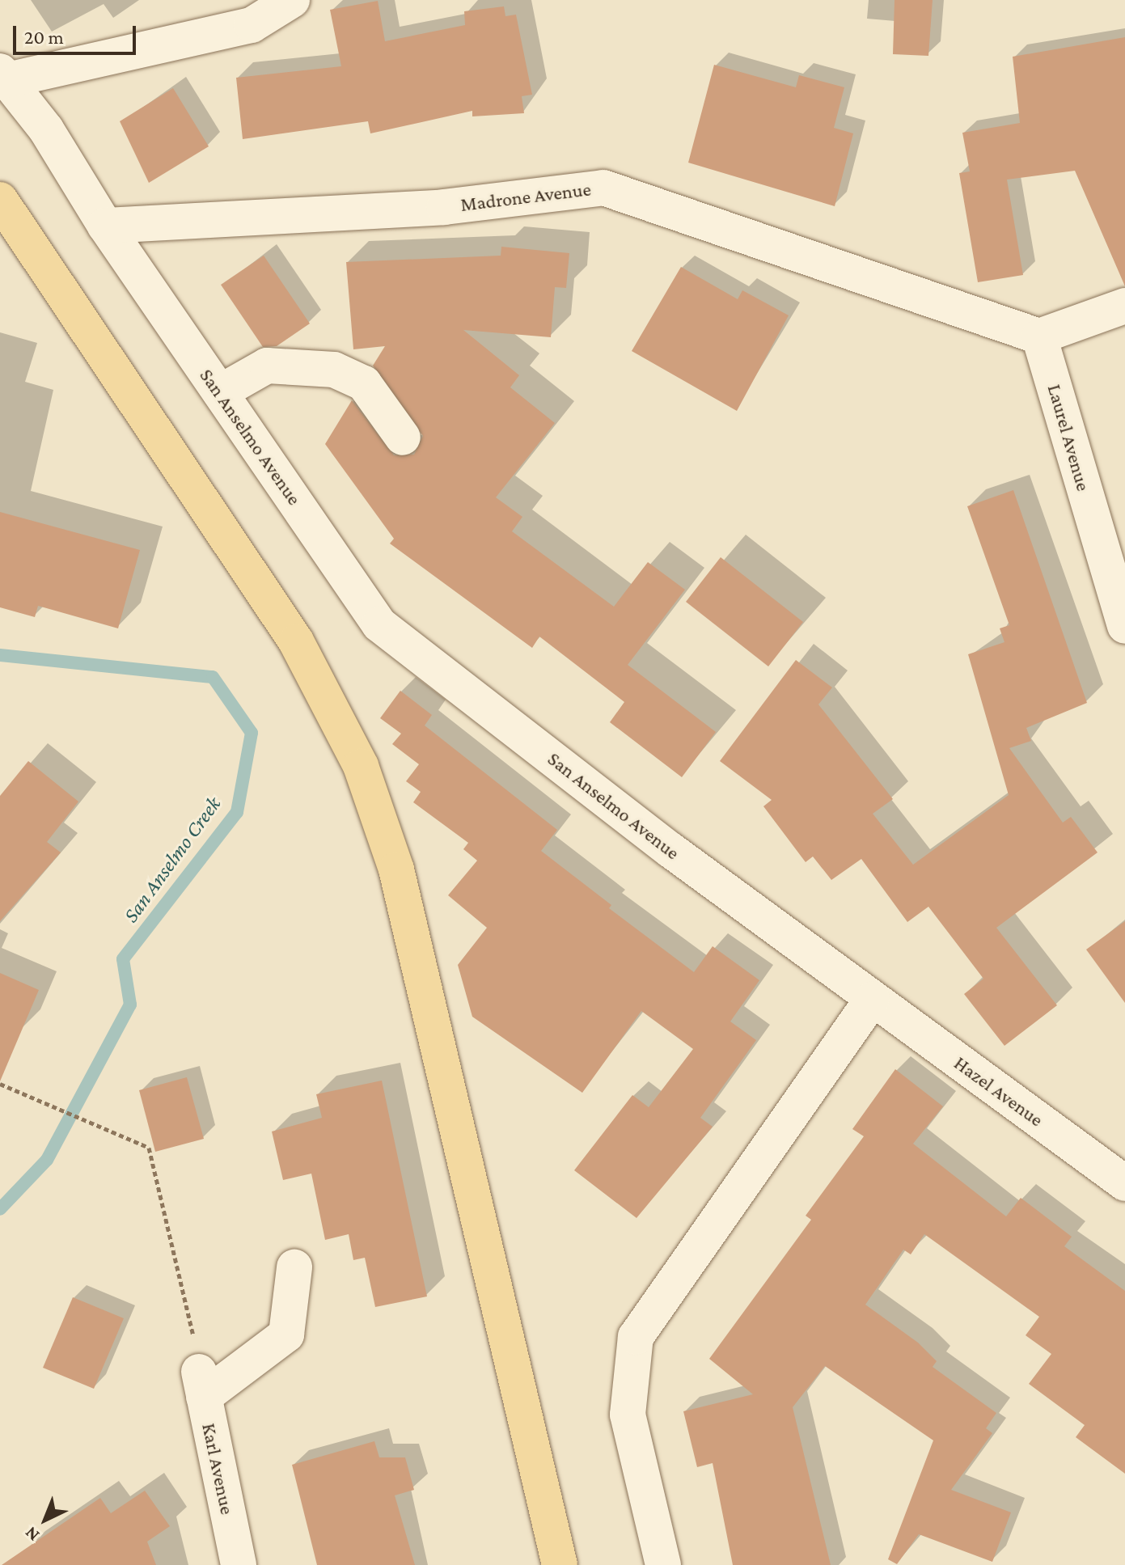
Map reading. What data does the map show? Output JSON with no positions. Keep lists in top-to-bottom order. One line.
{"streets":{"street":["Madrone Avenue","San Anselmo Avenue","Laurel Avenue","Hazel Avenue","Karl Avenue"]},"crossings":[["Madrone Avenue","San Anselmo Avenue"],["Madrone Avenue","Laurel Avenue"],["San Anselmo Avenue","Hazel Avenue"]],"water":["San Anselmo Creek"],"scale_bar":"20 m","north":"bottom left"}
